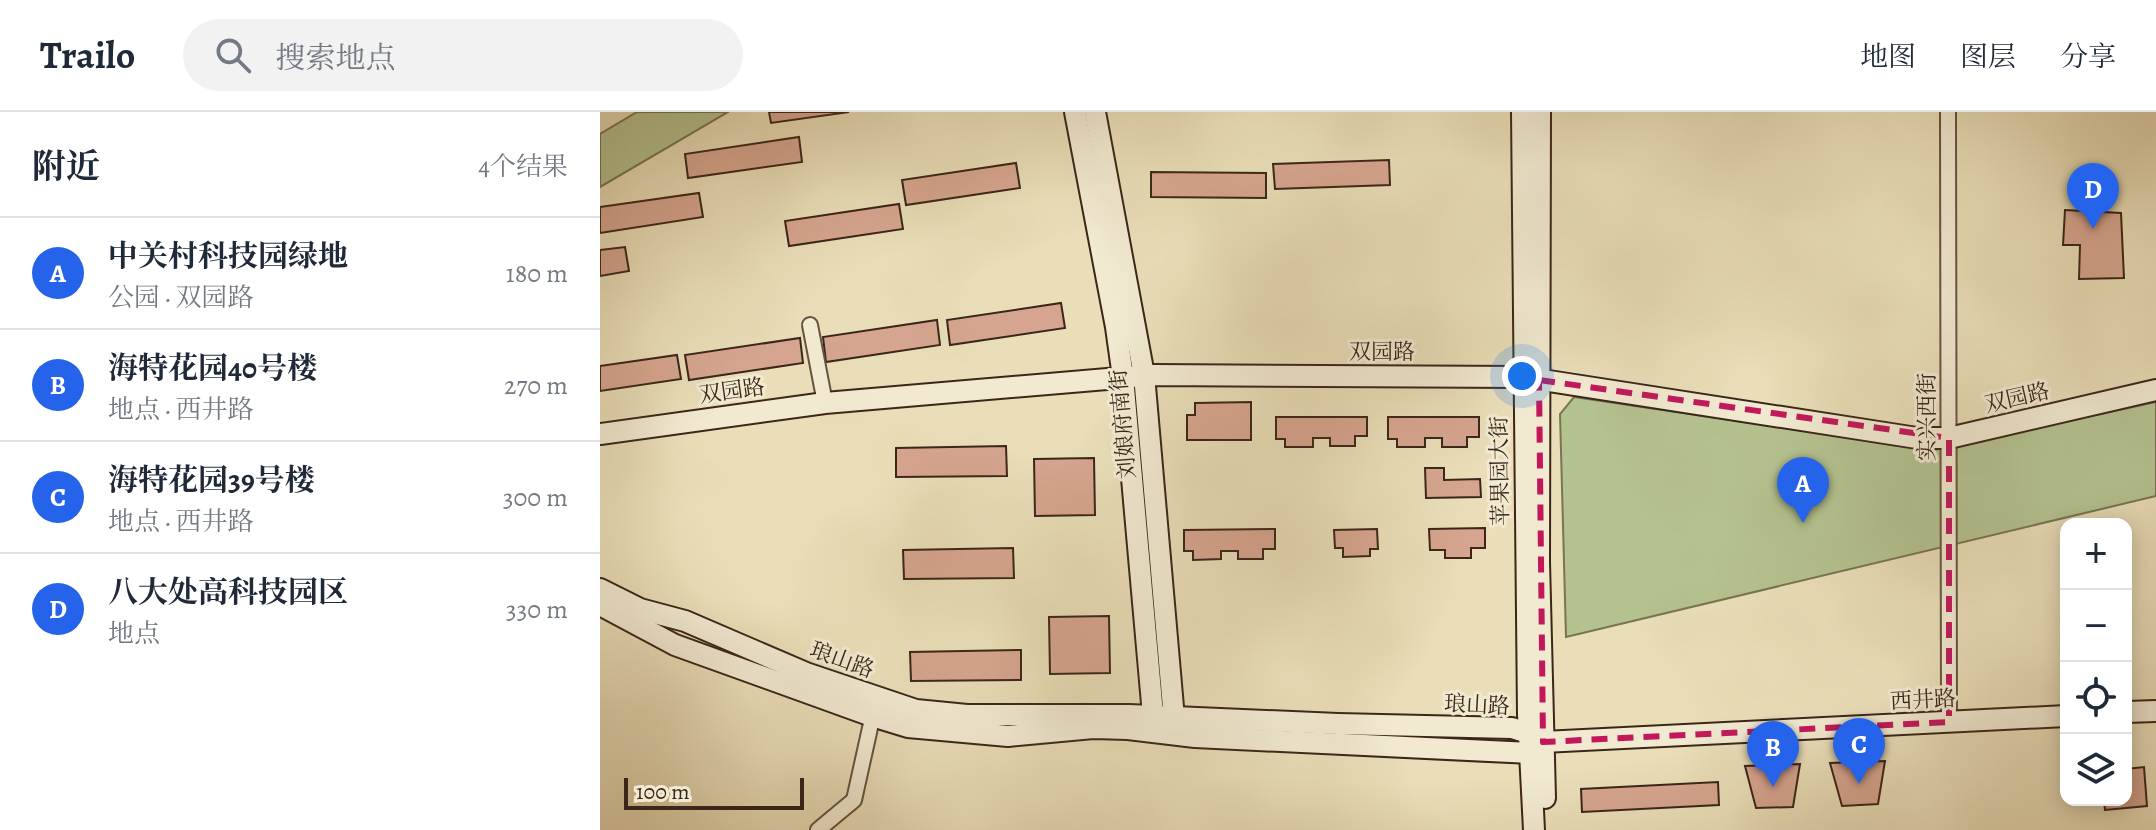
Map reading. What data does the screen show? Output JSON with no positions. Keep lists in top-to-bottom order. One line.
{"streets":{"main road":["双园路","刘娘府南街","苹果园大街","琅山路","西井路"],"street":["实兴西街"]},"crossings":[["双园路","实兴西街"],["双园路","刘娘府南街"],["双园路","苹果园大街"],["实兴西街","西井路"],["刘娘府南街","琅山路"],["苹果园大街","琅山路"],["苹果园大街","西井路"],["琅山路","西井路"]],"scale_bar":"100 m","page":{"header":"Trailo","search":"搜索地点","nav":["地图","图层","分享"],"heading":["附近","4个结果"],"pins":["D","A","C","B"],"list":[{"mark":"A","name":"中关村科技园绿地","note":"公园 · 双园路","value":"180 m"},{"mark":"B","name":"海特花园40号楼","note":"地点 · 西井路","value":"270 m"},{"mark":"C","name":"海特花园39号楼","note":"地点 · 西井路","value":"300 m"},{"mark":"D","name":"八大处高科技园区","note":"地点","value":"330 m"}],"map_buttons":["+","−"],"scale":"100 m"}}
